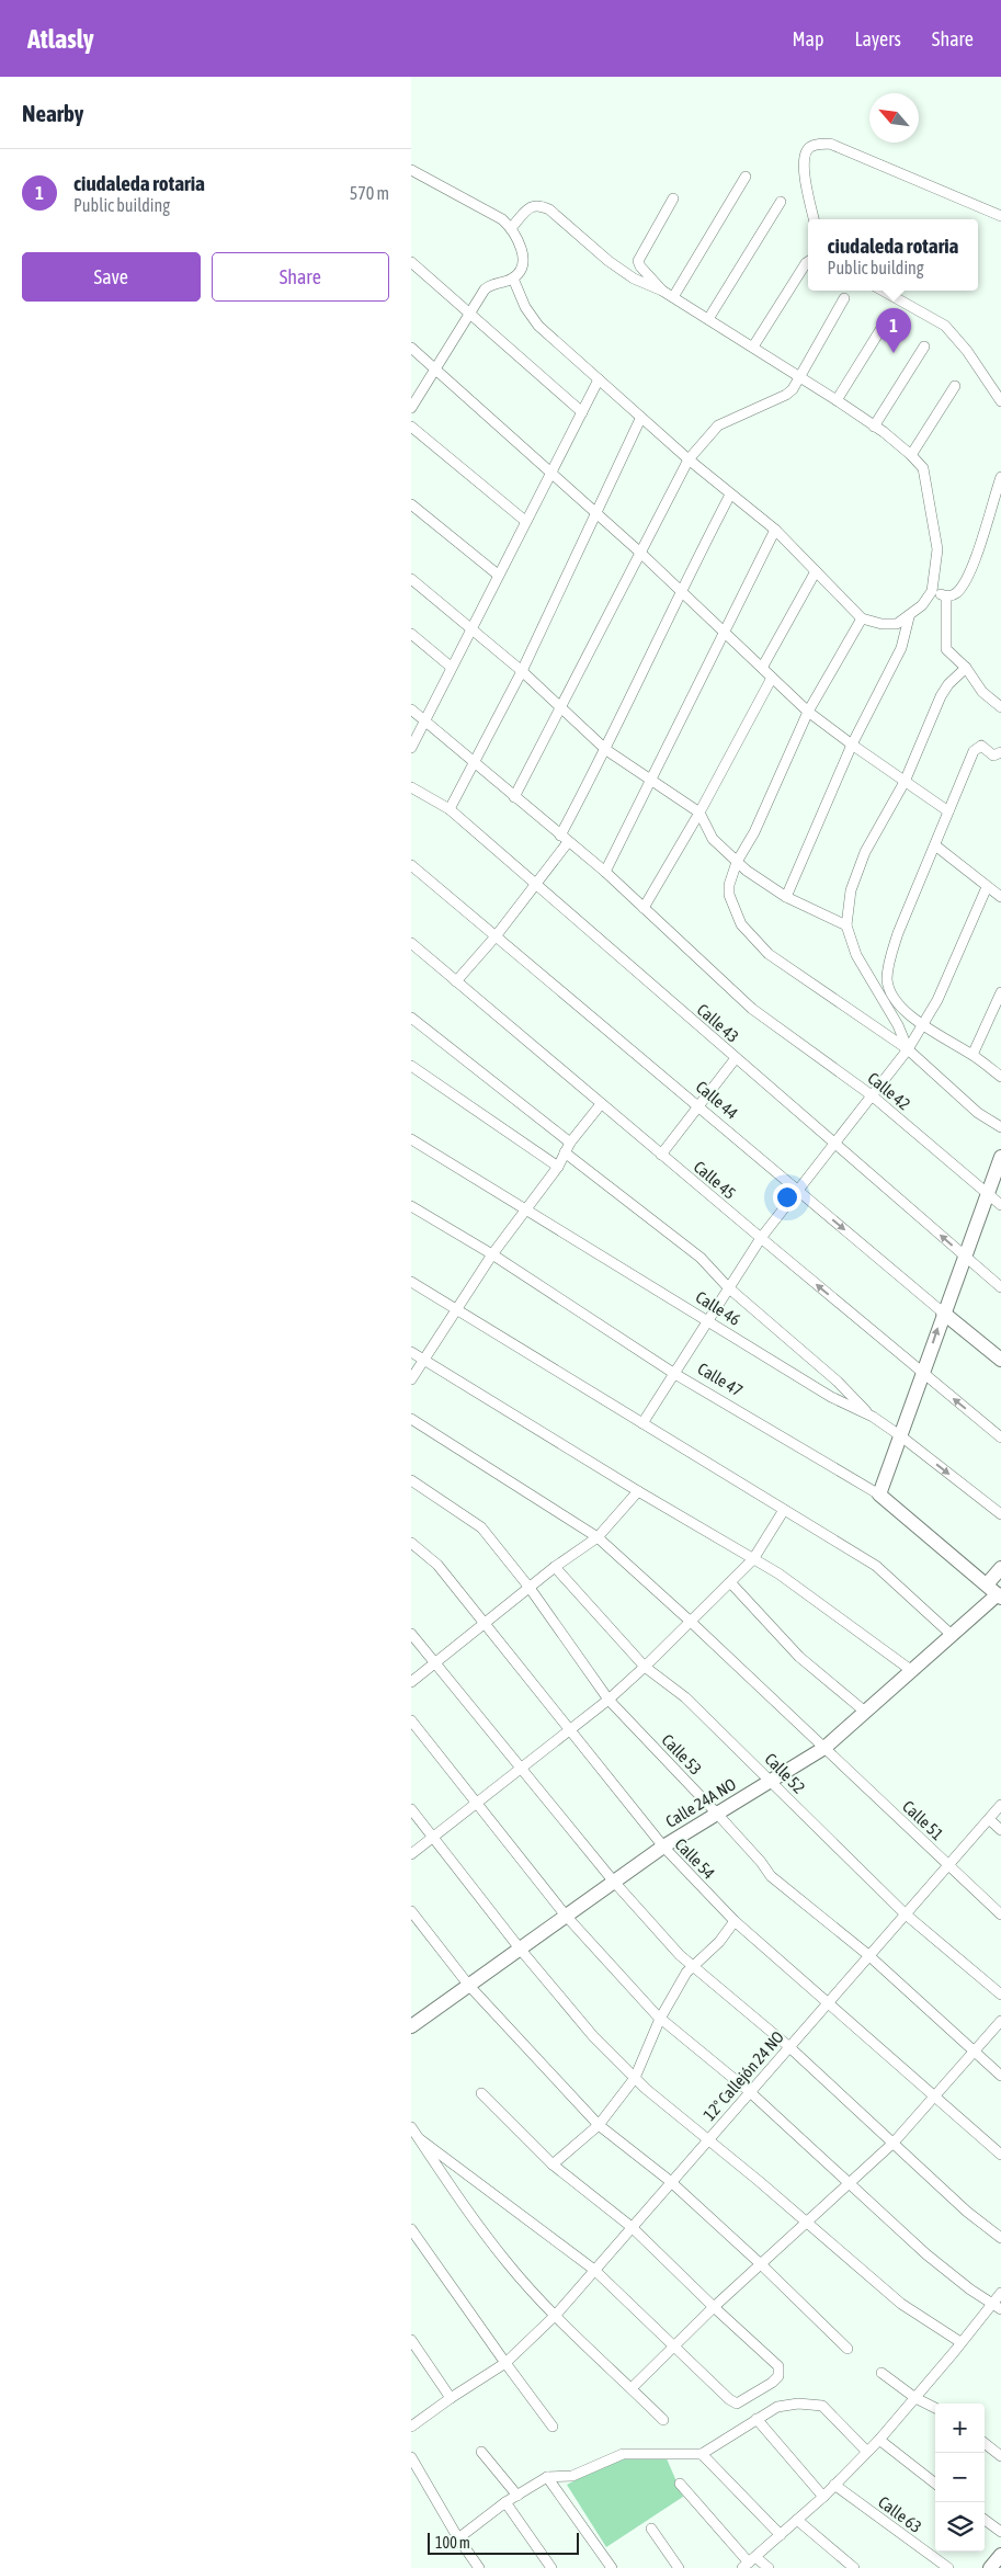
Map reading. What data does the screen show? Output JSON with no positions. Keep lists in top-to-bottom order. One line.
{"streets":{"street":["Calle 43","Calle 42","Calle 44","Calle 45","Calle 46","Calle 47","Calle 53","Calle 52","Calle 24A NO","Calle 51","Calle 54","12° Callejón 24 NO","Calle 63"]},"crossings":[["Calle 47","Calle 24A NO"],["Calle 53","Calle 24A NO"],["Calle 53","12° Callejón 24 NO"],["Calle 52","Calle 24A NO"],["Calle 52","12° Callejón 24 NO"],["Calle 24A NO","Calle 51"],["Calle 24A NO","Calle 54"],["Calle 51","12° Callejón 24 NO"],["Calle 54","12° Callejón 24 NO"]],"scale_bar":"100 m","north":"top left","page":{"header":"Atlasly","nav":["Map","Layers","Share"],"heading":"Nearby","list":[{"mark":"1","name":"ciudaleda rotaria","note":"Public building","value":"570 m"}],"popup":["ciudaleda rotaria","Public building"],"buttons":["Save","Share"],"pins":"1","map_buttons":["+","−"],"scale":"100 m"}}
